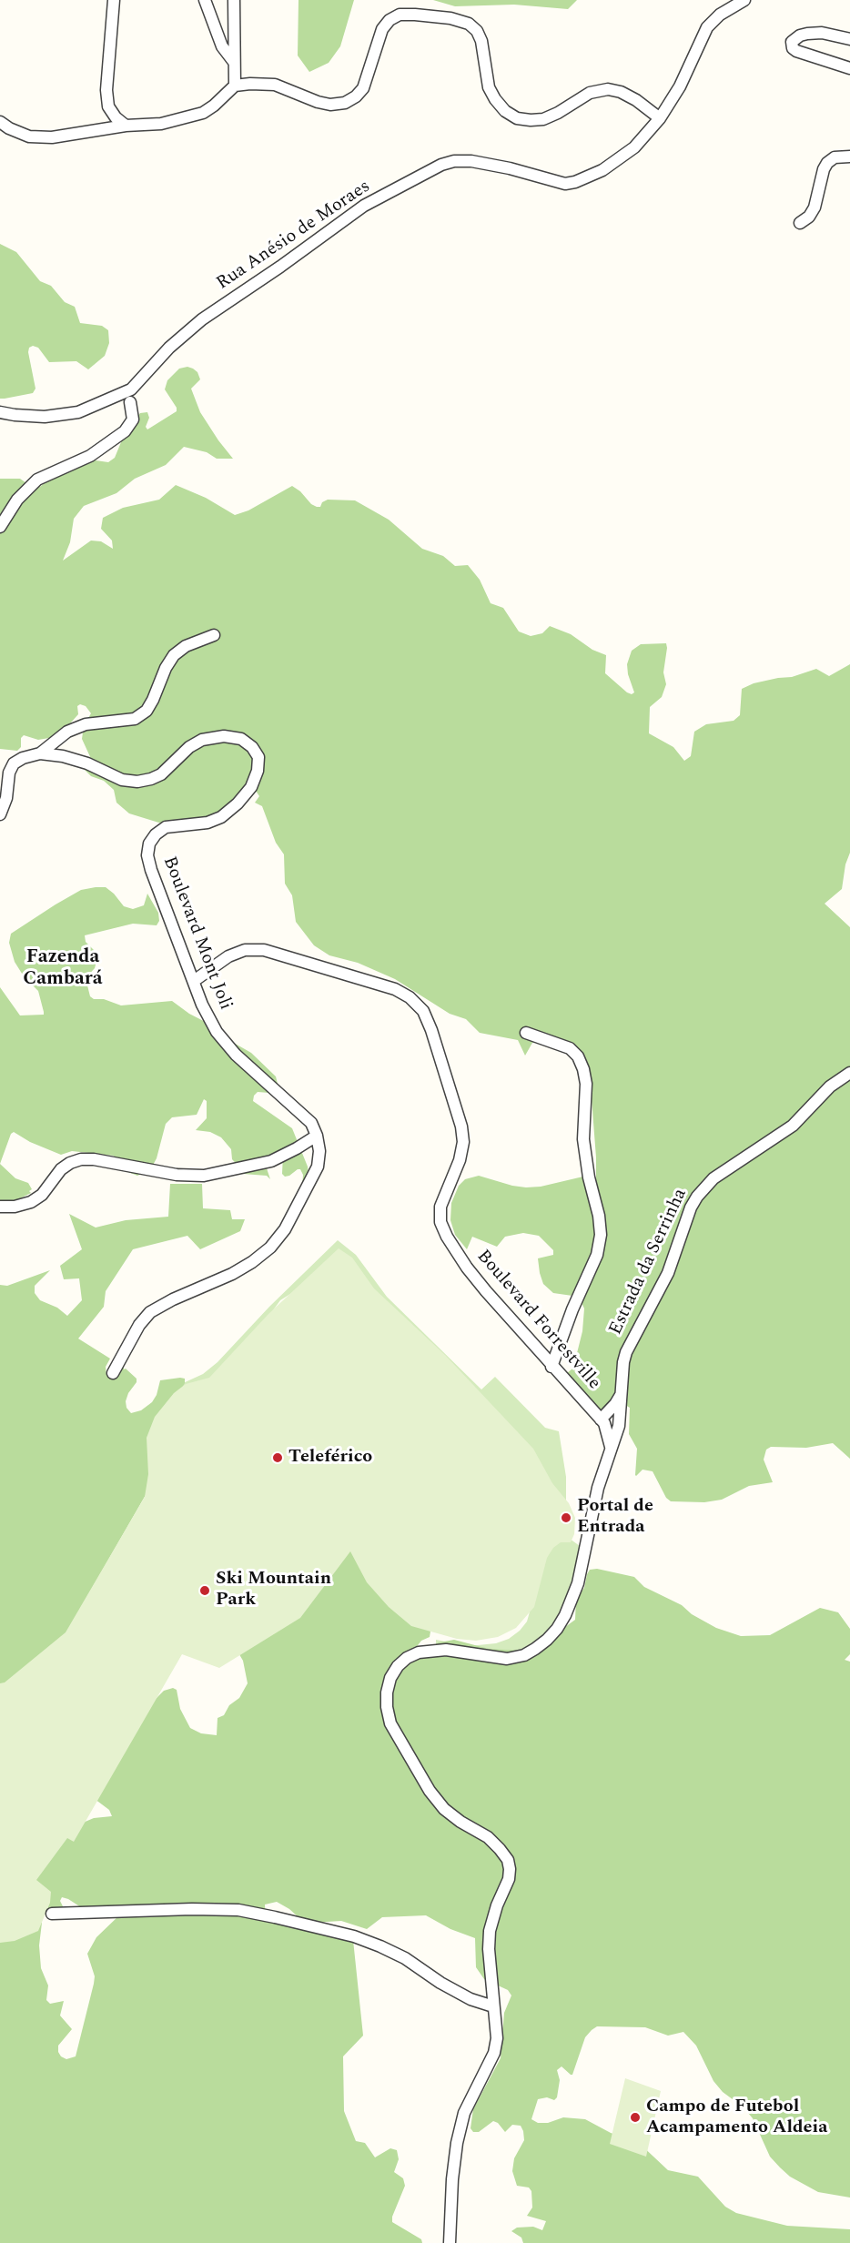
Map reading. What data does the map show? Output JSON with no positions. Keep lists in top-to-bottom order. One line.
{"streets":{"street":["Rua Anésio de Moraes","Boulevard Mont Joli","Estrada da Serrinha","Boulevard Forrestville"]},"crossings":[["Boulevard Mont Joli","Boulevard Forrestville"]],"districts":["Fazenda Cambará"],"places":["Teleférico","Portal de Entrada","Ski Mountain Park","Campo de Futebol Acampamento Aldeia"]}
